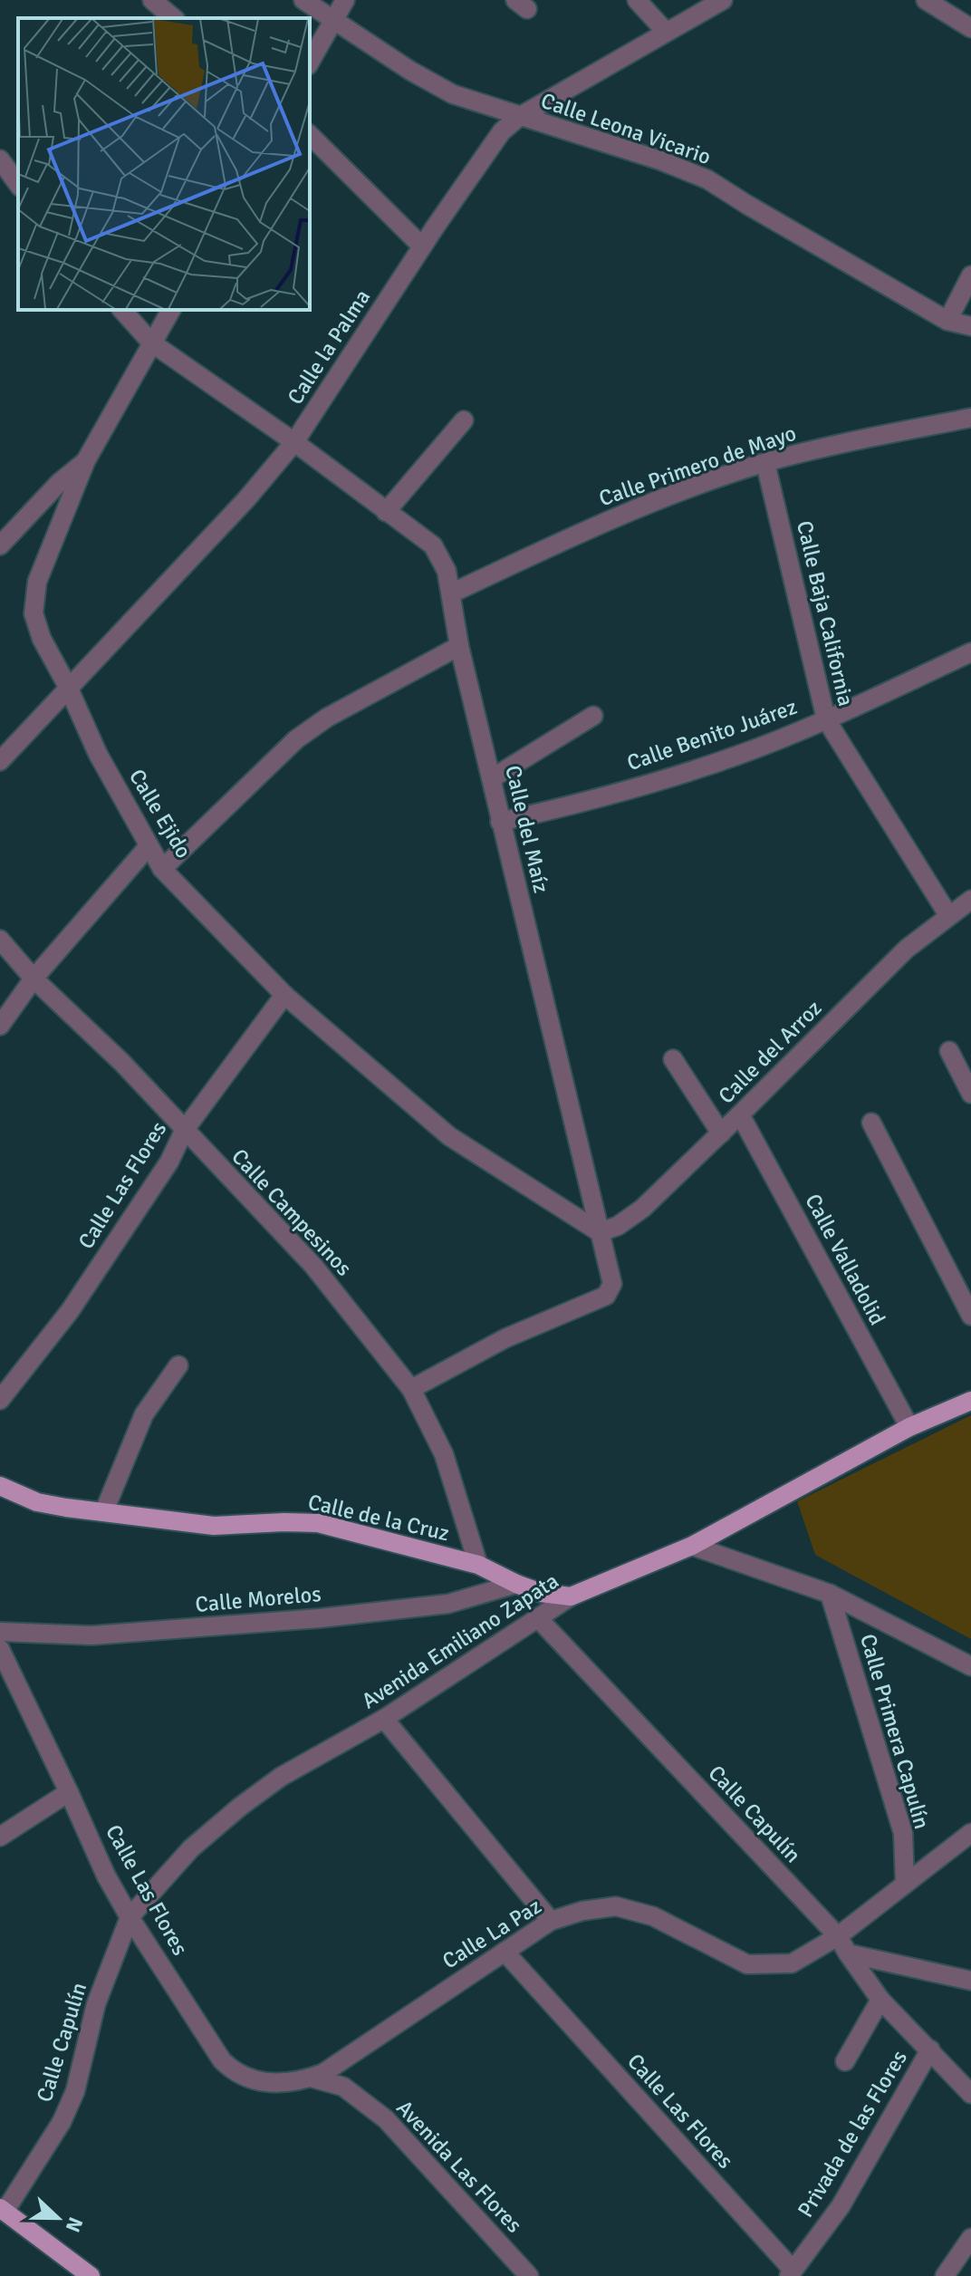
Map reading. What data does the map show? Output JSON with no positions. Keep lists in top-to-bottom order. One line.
{"streets":{"main road":["Calle de la Cruz","Avenida Emiliano Zapata"],"street":["Calle Leona Vicario","Calle la Palma","Calle Primero de Mayo","Calle Baja California","Calle Benito Juárez","Calle Ejido","Calle del Maíz","Calle del Arroz","Calle Las Flores","Calle Campesinos","Calle Valladolid","Calle Morelos","Calle Primera Capulín","Calle Capulín","Calle La Paz","Privada de las Flores","Avenida Las Flores"]},"crossings":[["Calle Leona Vicario","Calle la Palma"],["Calle la Palma","Calle Ejido"],["Calle la Palma","Calle del Maíz"],["Calle Primero de Mayo","Calle Baja California"],["Calle Primero de Mayo","Calle del Maíz"],["Calle Baja California","Calle Benito Juárez"],["Calle Baja California","Calle del Arroz"],["Calle Benito Juárez","Calle del Maíz"],["Calle Ejido","Calle del Maíz"],["Calle Ejido","Calle del Arroz"],["Calle Ejido","Calle Las Flores"],["Calle del Maíz","Calle del Arroz"],["Calle del Maíz","Calle Campesinos"],["Calle del Arroz","Calle Valladolid"],["Calle Las Flores","Calle Campesinos"],["Calle Las Flores","Avenida Emiliano Zapata"],["Calle Las Flores","Calle Capulín"],["Calle Las Flores","Calle La Paz"],["Calle Las Flores","Privada de las Flores"],["Calle Las Flores","Avenida Las Flores"],["Calle Campesinos","Calle de la Cruz"],["Calle Valladolid","Avenida Emiliano Zapata"],["Calle de la Cruz","Calle Morelos"],["Calle de la Cruz","Avenida Emiliano Zapata"],["Avenida Emiliano Zapata","Calle Capulín"],["Calle Primera Capulín","Calle La Paz"],["Calle Capulín","Calle La Paz"],["Calle Capulín","Privada de las Flores"],["Calle La Paz","Avenida Las Flores"]],"north":"right"}
